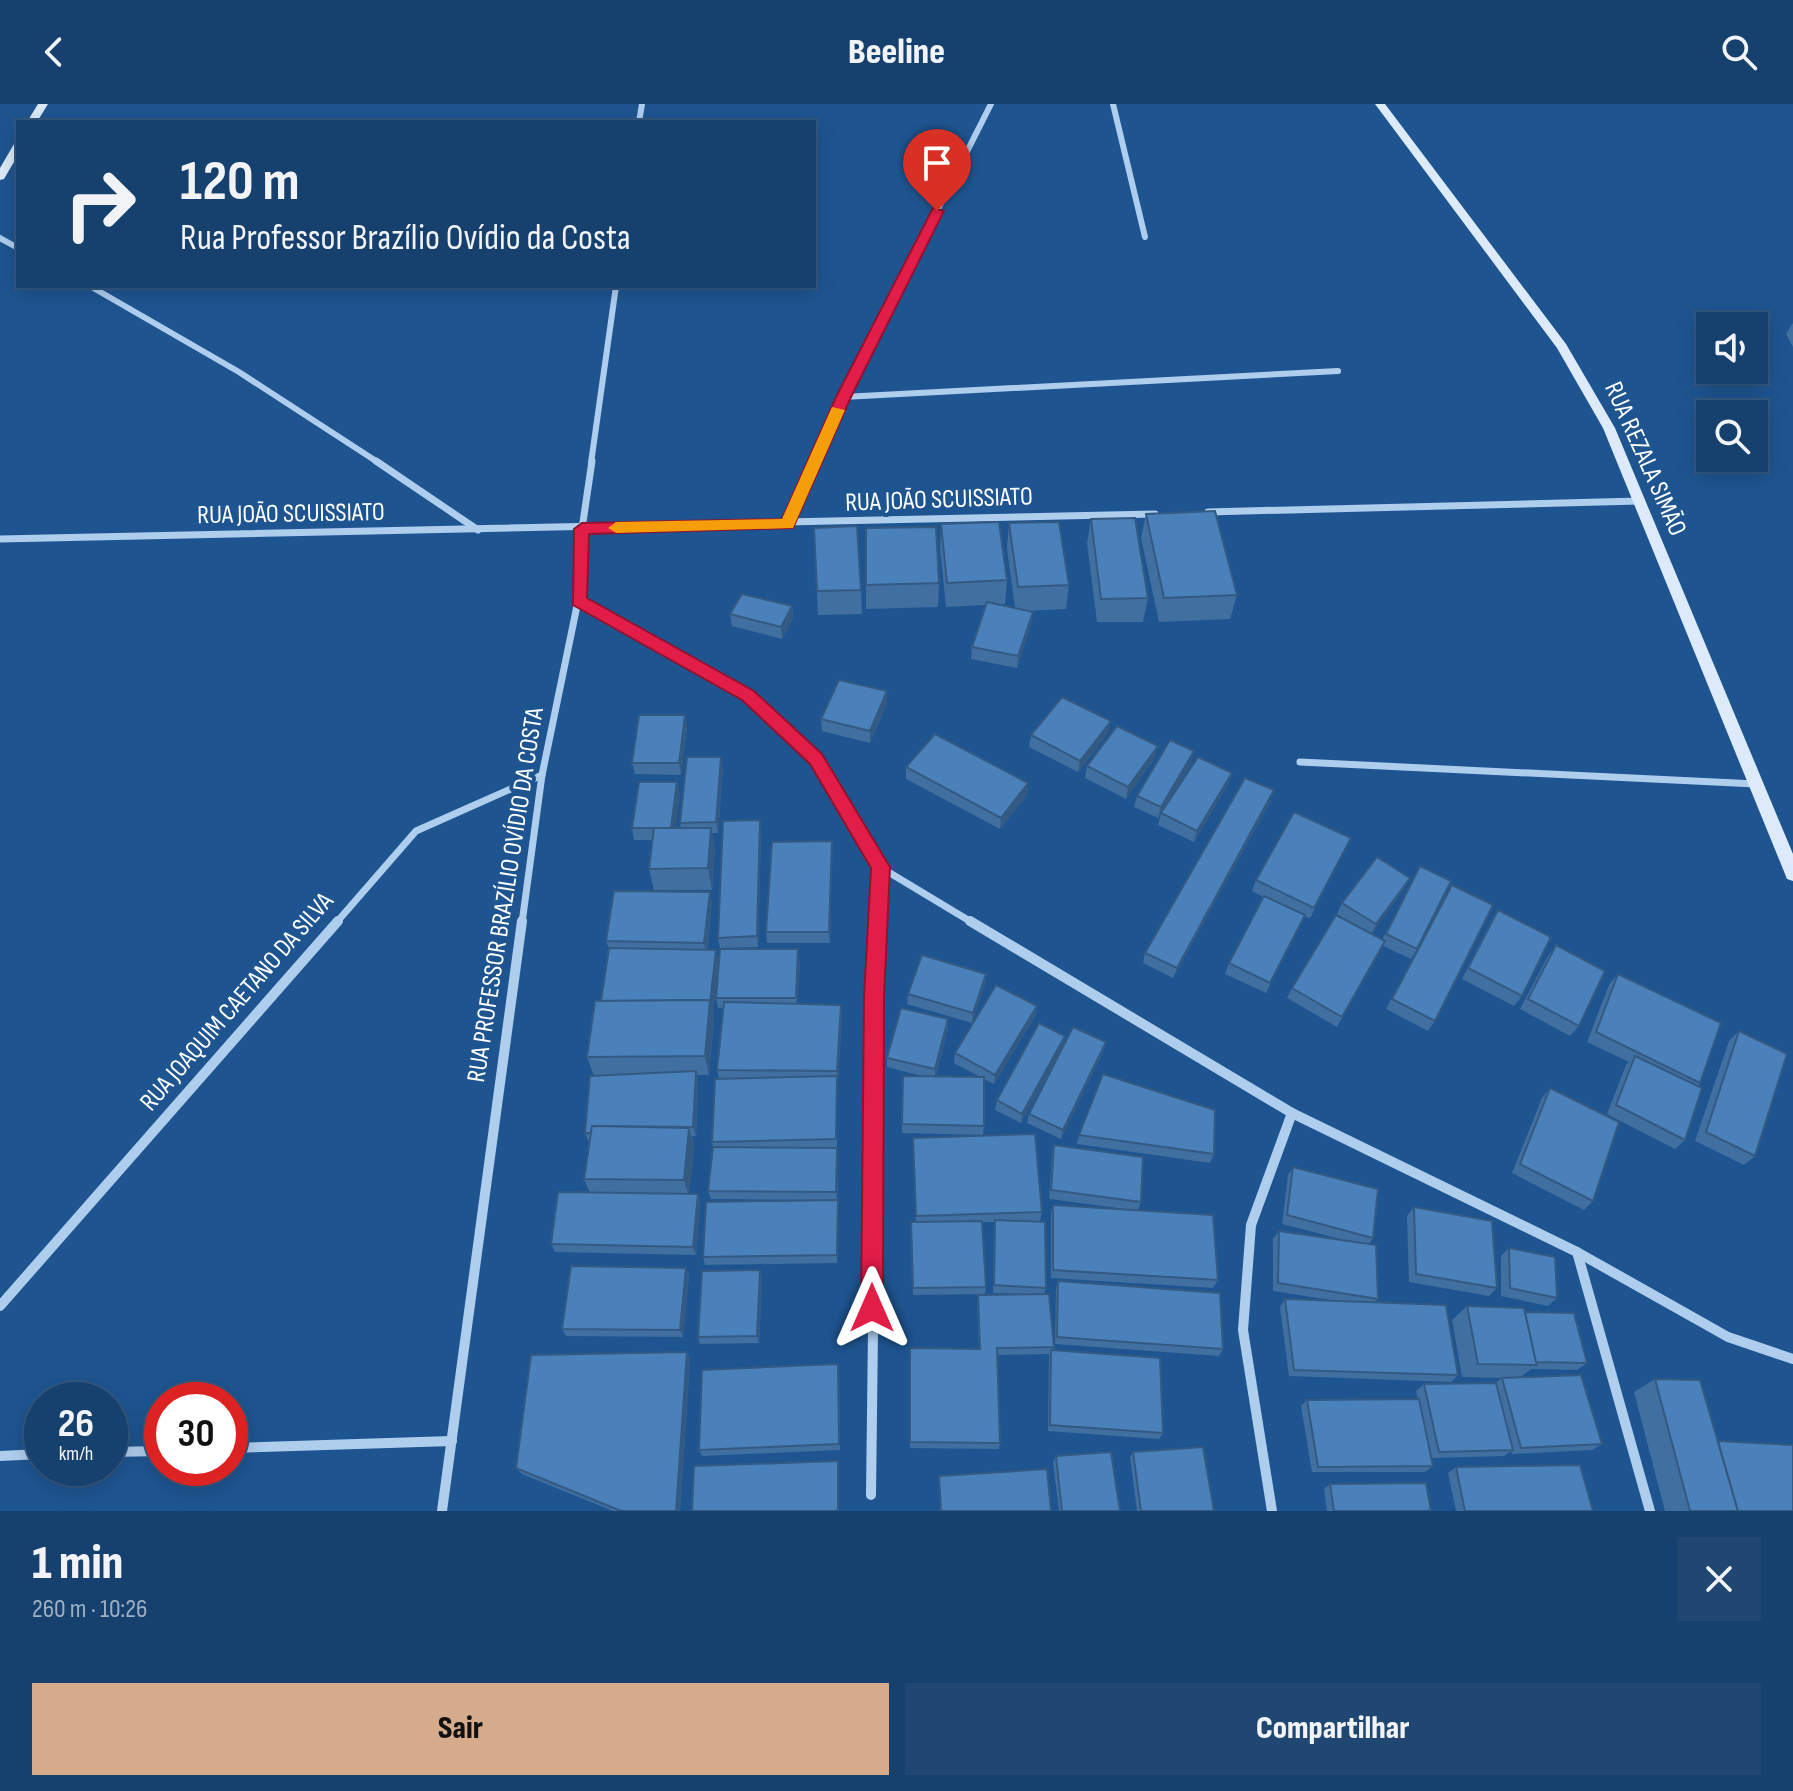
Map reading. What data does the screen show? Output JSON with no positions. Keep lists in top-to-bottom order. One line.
{"streets":{"main road":["RUA REZALA SIMÃO"],"street":["RUA JOÃO SCUISSIATO","RUA PROFESSOR BRAZÍLIO OVÍDIO DA COSTA","RUA JOAQUIM CAETANO DA SILVA"]},"crossings":[["RUA JOÃO SCUISSIATO","RUA PROFESSOR BRAZÍLIO OVÍDIO DA COSTA"],["RUA PROFESSOR BRAZÍLIO OVÍDIO DA COSTA","RUA JOAQUIM CAETANO DA SILVA"]],"page":{"header":"Beeline","turn":["120 m","Rua Professor Brazílio Ovídio da Costa"],"speed":"26 km/h","limit":"30","heading":["1 min","260 m · 10:26"],"buttons":["Sair","Compartilhar"]}}
